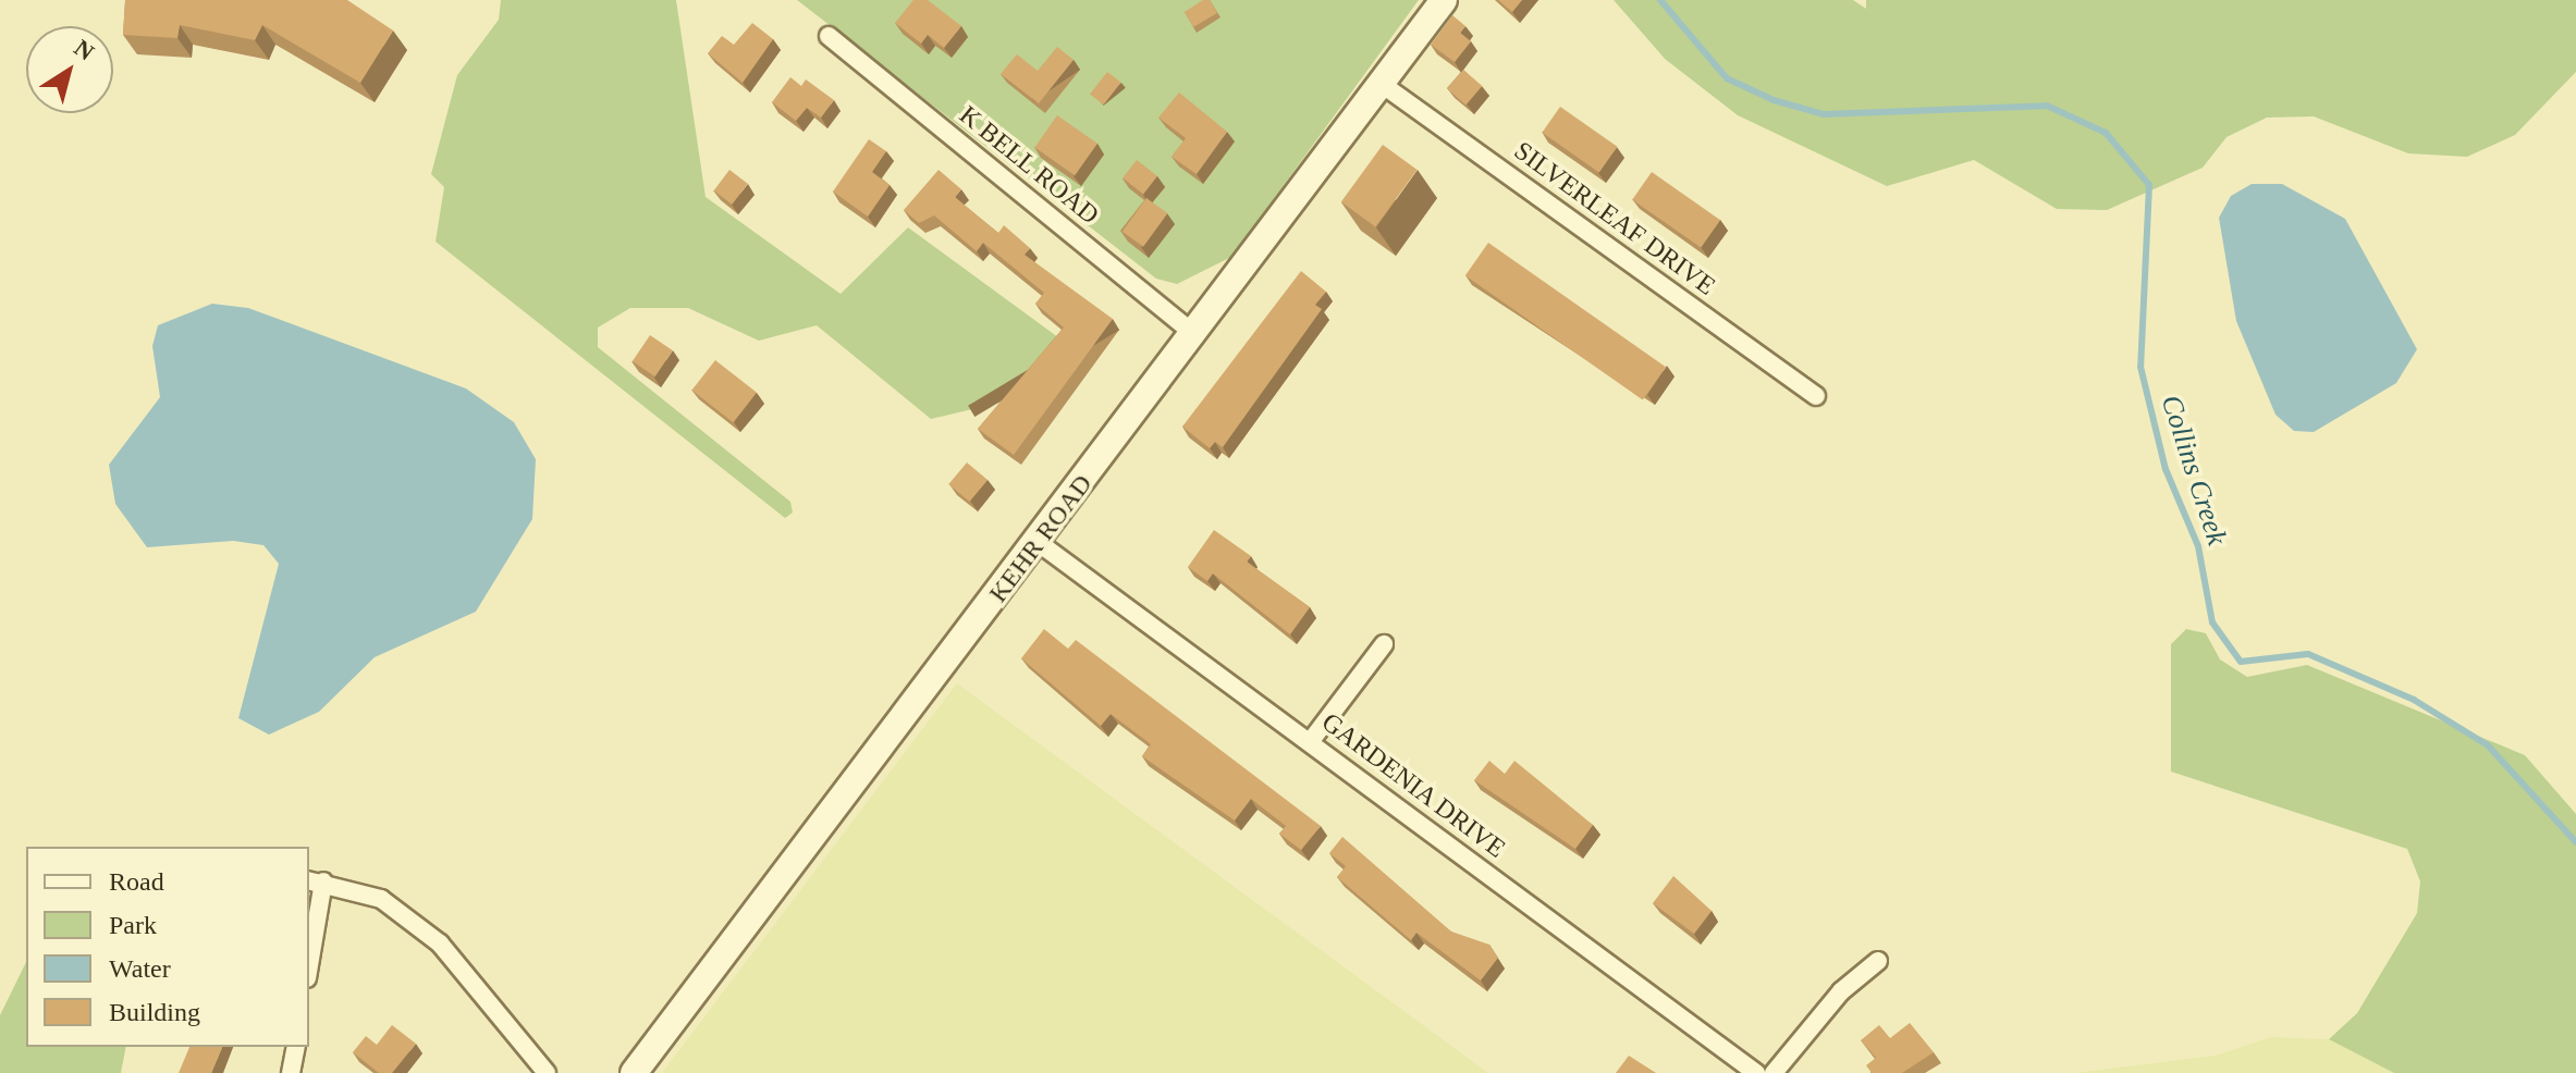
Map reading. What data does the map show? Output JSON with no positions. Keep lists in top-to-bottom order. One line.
{"streets":{"street":["K BELL ROAD","SILVERLEAF DRIVE","KEHR ROAD","GARDENIA DRIVE"]},"crossings":[["K BELL ROAD","KEHR ROAD"],["SILVERLEAF DRIVE","KEHR ROAD"],["KEHR ROAD","GARDENIA DRIVE"]],"water":["Collins Creek"],"legend":["Road","Park","Water","Building"],"north":"top right"}
